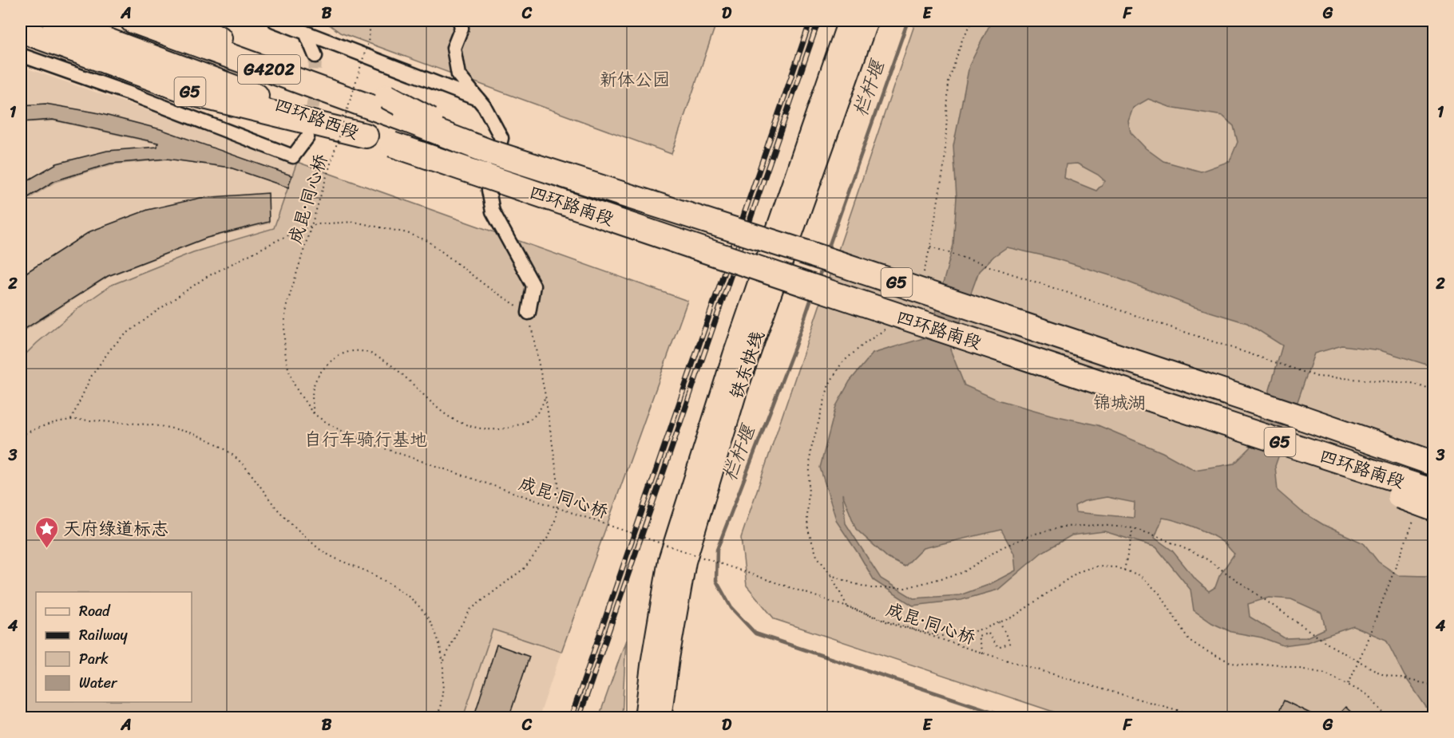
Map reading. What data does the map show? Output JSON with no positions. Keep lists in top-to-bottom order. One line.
{"streets":{"highway":["G4202","G5","四环路西段","四环路南段"],"main road":["铁东快线"],"path":["成昆·同心桥"]},"crossings":[["G5","四环路西段"],["G5","四环路南段"],["四环路西段","四环路南段"]],"water":["栏杆堰"],"parks":["新体公园","锦城湖","自行车骑行基地"],"places":{"place":["天府绿道标志"]},"legend":["Road","Railway","Park","Water"],"grid":{"columns":["A","B","C","D","E","F","G"],"rows":["1","2","3","4"]}}
